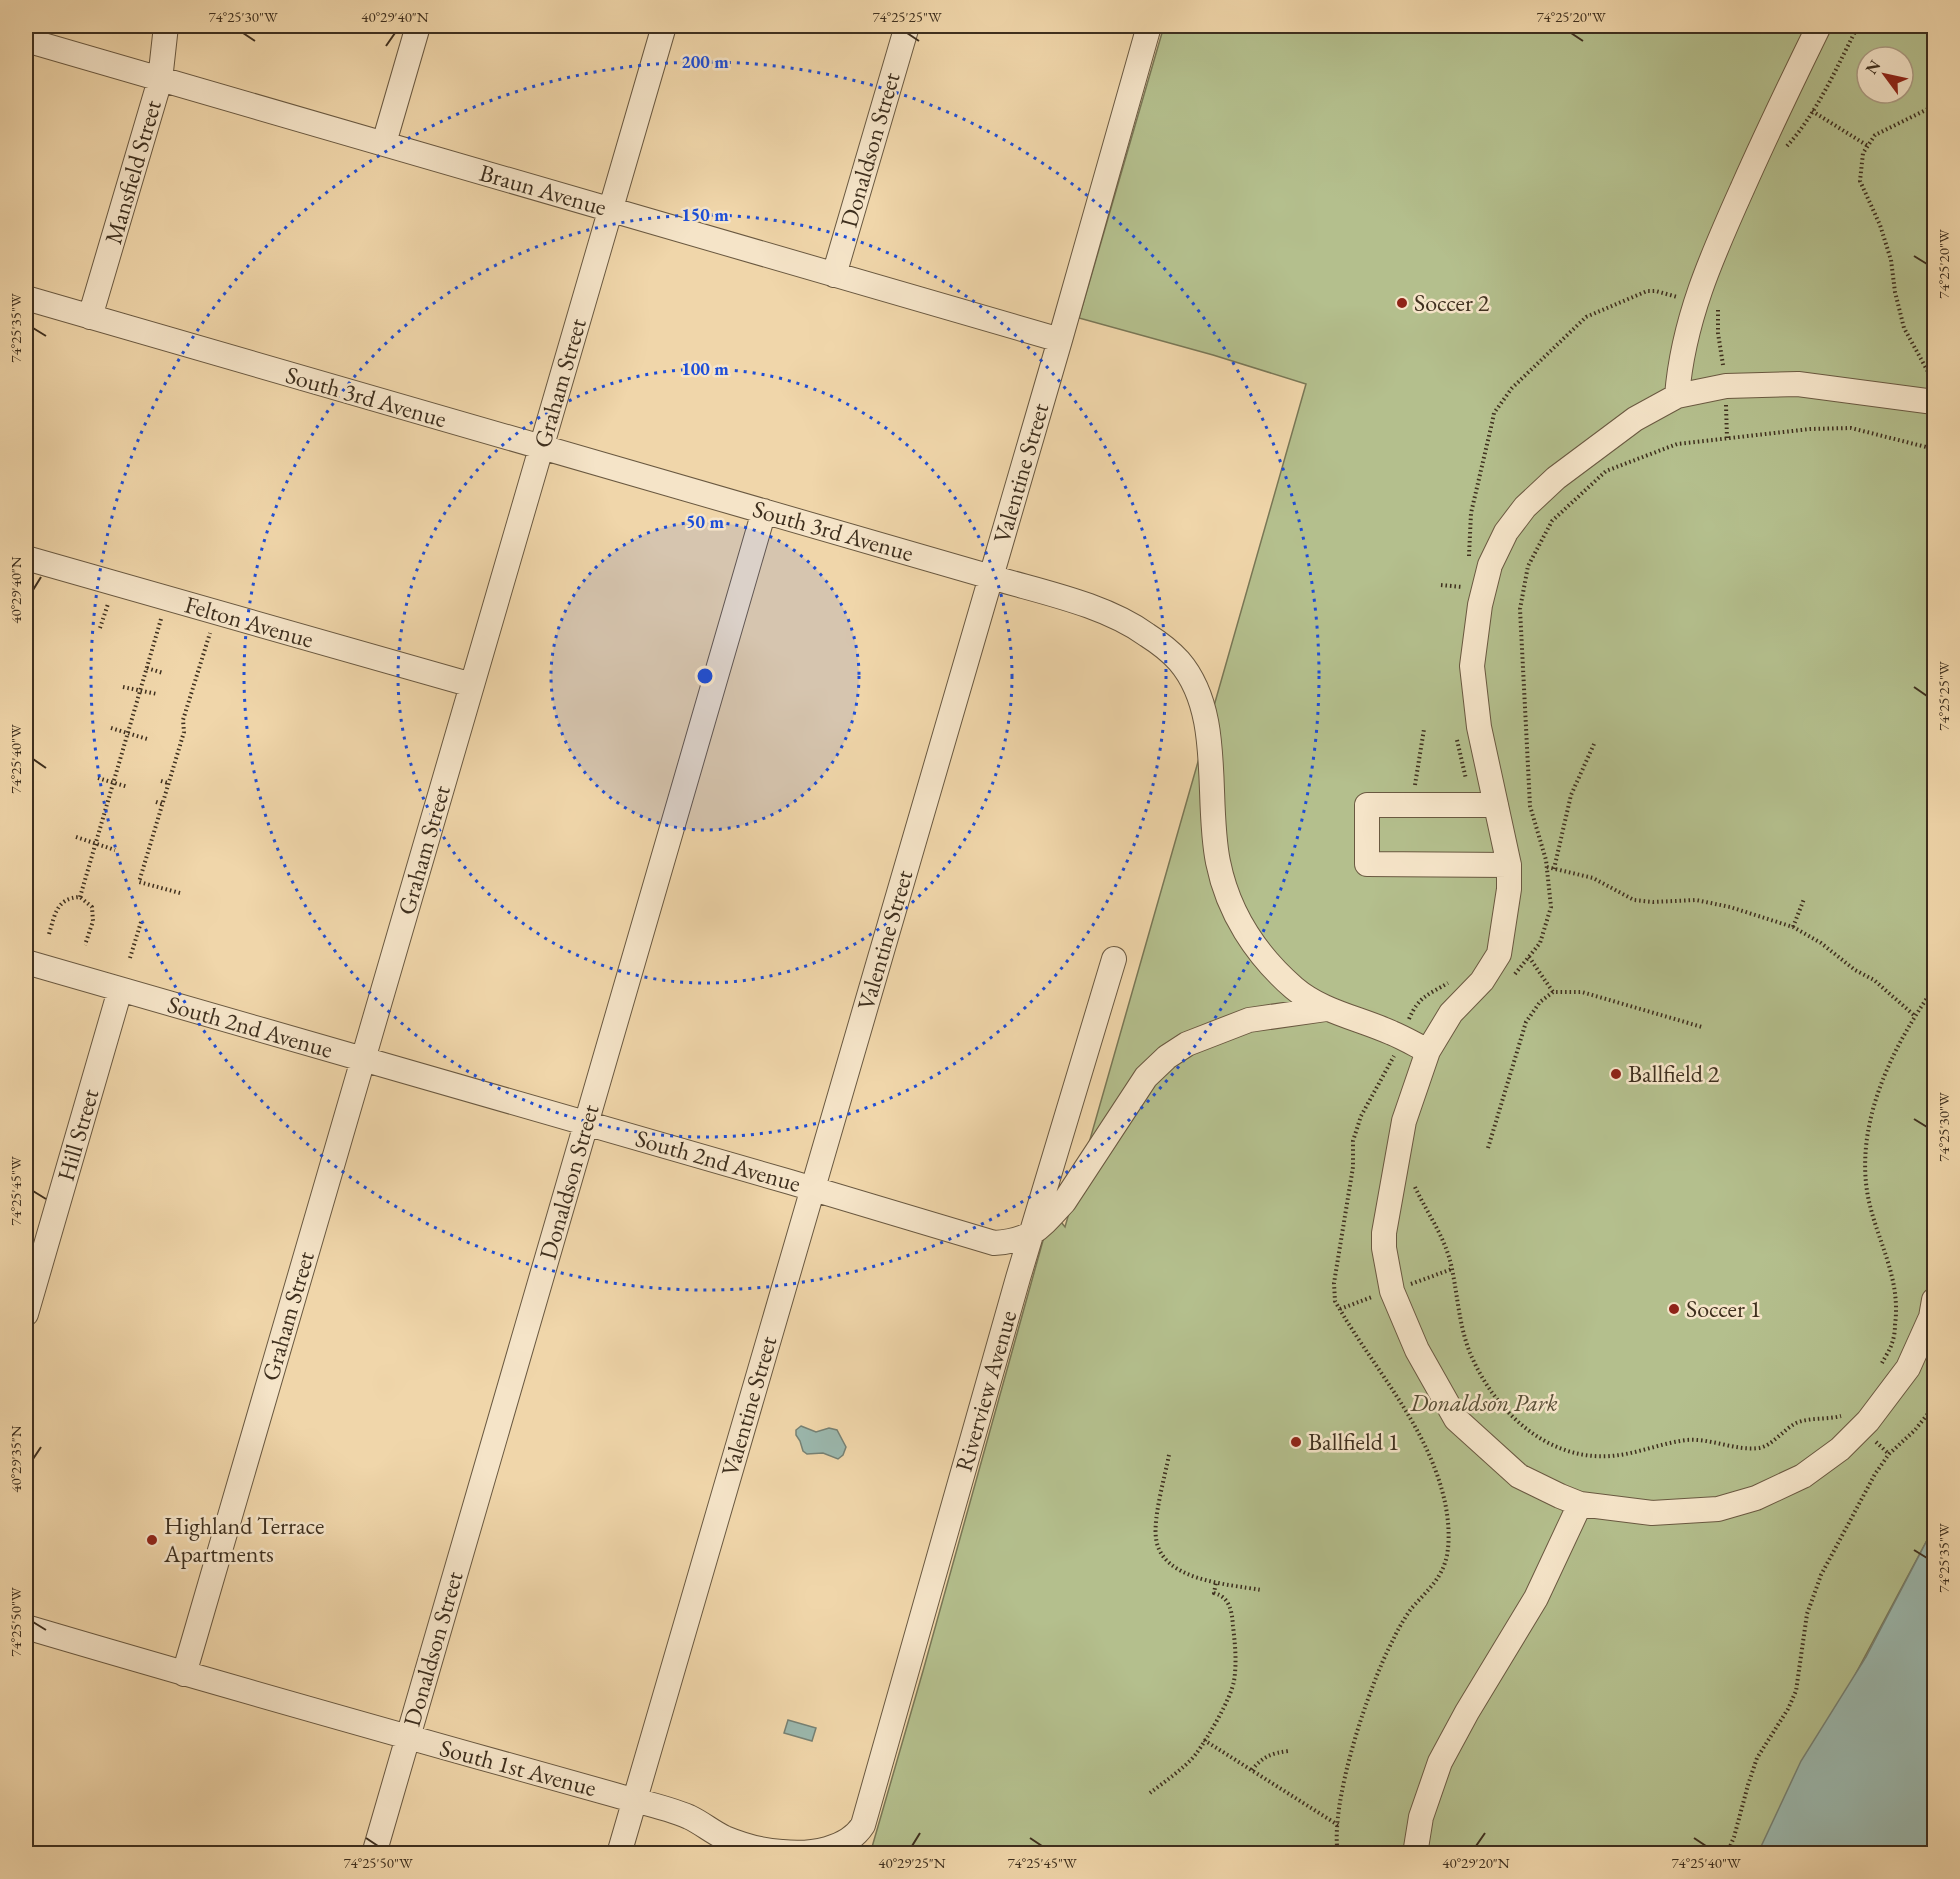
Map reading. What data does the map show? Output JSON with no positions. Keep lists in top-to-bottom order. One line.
{"streets":{"street":["Donaldson Street","Mansfield Street","Braun Avenue","Graham Street","South 3rd Avenue","Valentine Street","Felton Avenue","South 2nd Avenue","Hill Street","Riverview Avenue","South 1st Avenue"]},"crossings":[["Donaldson Street","Braun Avenue"],["Donaldson Street","South 3rd Avenue"],["Donaldson Street","South 2nd Avenue"],["Donaldson Street","South 1st Avenue"],["Mansfield Street","Braun Avenue"],["Mansfield Street","South 3rd Avenue"],["Braun Avenue","Graham Street"],["Braun Avenue","Valentine Street"],["Graham Street","South 3rd Avenue"],["Graham Street","Felton Avenue"],["Graham Street","South 2nd Avenue"],["Graham Street","South 1st Avenue"],["South 3rd Avenue","Valentine Street"],["South 3rd Avenue","South 2nd Avenue"],["Valentine Street","South 2nd Avenue"],["Valentine Street","South 1st Avenue"],["South 2nd Avenue","Hill Street"],["South 2nd Avenue","Riverview Avenue"],["Riverview Avenue","South 1st Avenue"]],"parks":["Donaldson Park"],"places":["Soccer 2","Ballfield 2","Soccer 1","Ballfield 1","Highland Terrace Apartments"],"north":"top left","coordinates":["74°25'30\"W","40°29'40\"N","74°25'25\"W","74°25'20\"W","74°25'35\"W","74°25'40\"W","74°25'45\"W","40°29'35\"N","74°25'50\"W","40°29'25\"N","40°29'20\"N"],"rings":["200 m","150 m","100 m","50 m"]}
